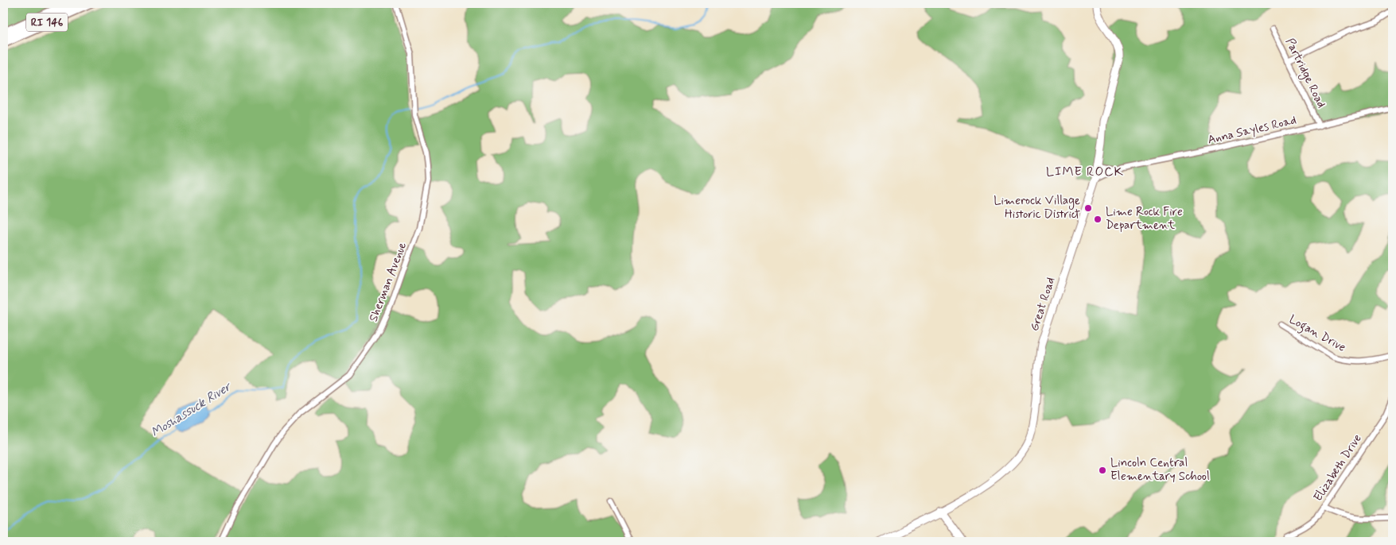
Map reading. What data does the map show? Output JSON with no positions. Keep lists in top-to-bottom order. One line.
{"streets":{"highway":["RI 146"],"street":["Partridge Road","Anna Sayles Road","Sherman Avenue","Great Road","Logan Drive","Elizabeth Drive"]},"crossings":[["Partridge Road","Anna Sayles Road"],["Anna Sayles Road","Great Road"]],"districts":["LIME ROCK"],"water":["Moshassuck River"],"places":["Limerock Village Historic District","Lime Rock Fire Department","Lincoln Central Elementary School"]}
